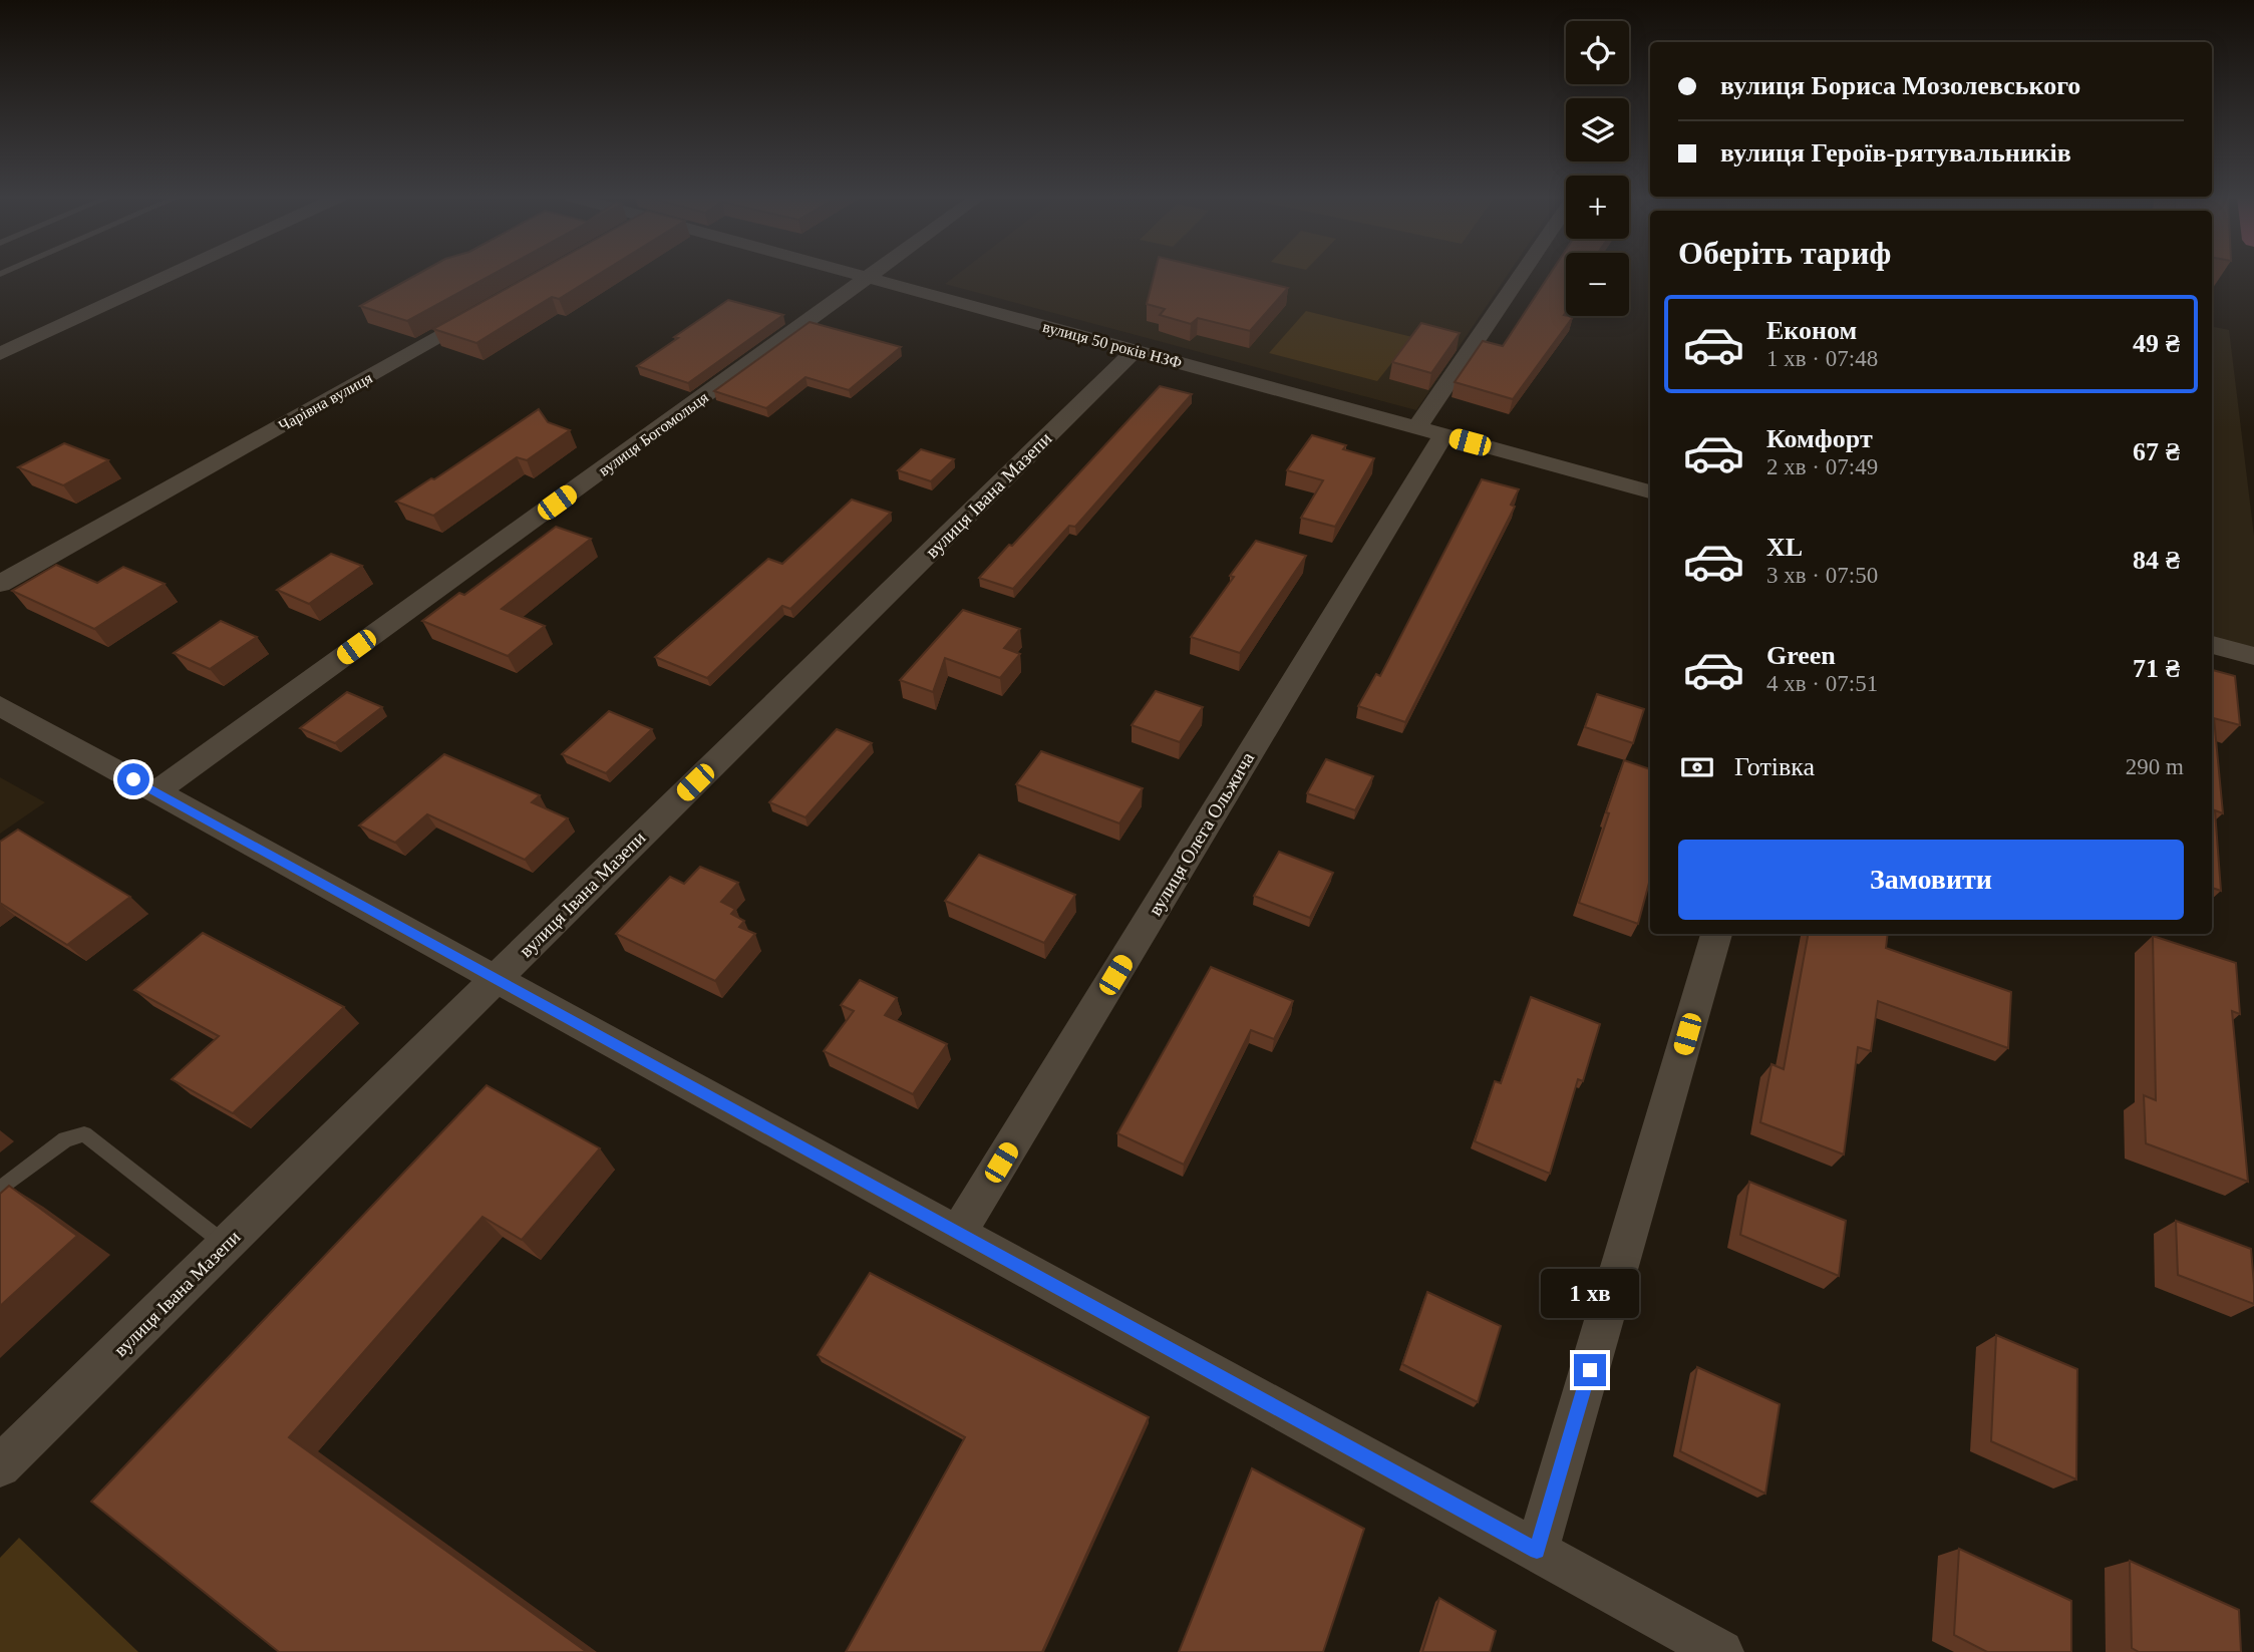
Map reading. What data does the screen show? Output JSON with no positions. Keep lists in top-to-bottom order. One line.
{"streets":{"street":["вулиця 50 років НЗФ","Чарівна вулиця","вулиця Богомольця","вулиця Івана Мазепи","вулиця Олега Ольжича"]},"crossings":[["вулиця 50 років НЗФ","вулиця Богомольця"],["вулиця 50 років НЗФ","вулиця Івана Мазепи"],["вулиця 50 років НЗФ","вулиця Олега Ольжича"]],"page":{"map_buttons":["+","−"],"banner":["вулиця Бориса Мозолевського","вулиця Героїв-рятувальників"],"heading":"Оберіть тариф","list":[{"name":"Економ","note":"1 хв · 07:48","value":"49 ₴"},{"name":"Комфорт","note":"2 хв · 07:49","value":"67 ₴"},{"name":"XL","note":"3 хв · 07:50","value":"84 ₴"},{"name":"Green","note":"4 хв · 07:51","value":"71 ₴"}],"pay":["Готівка","290 m"],"buttons":"Замовити","bubble":"1 хв"}}
